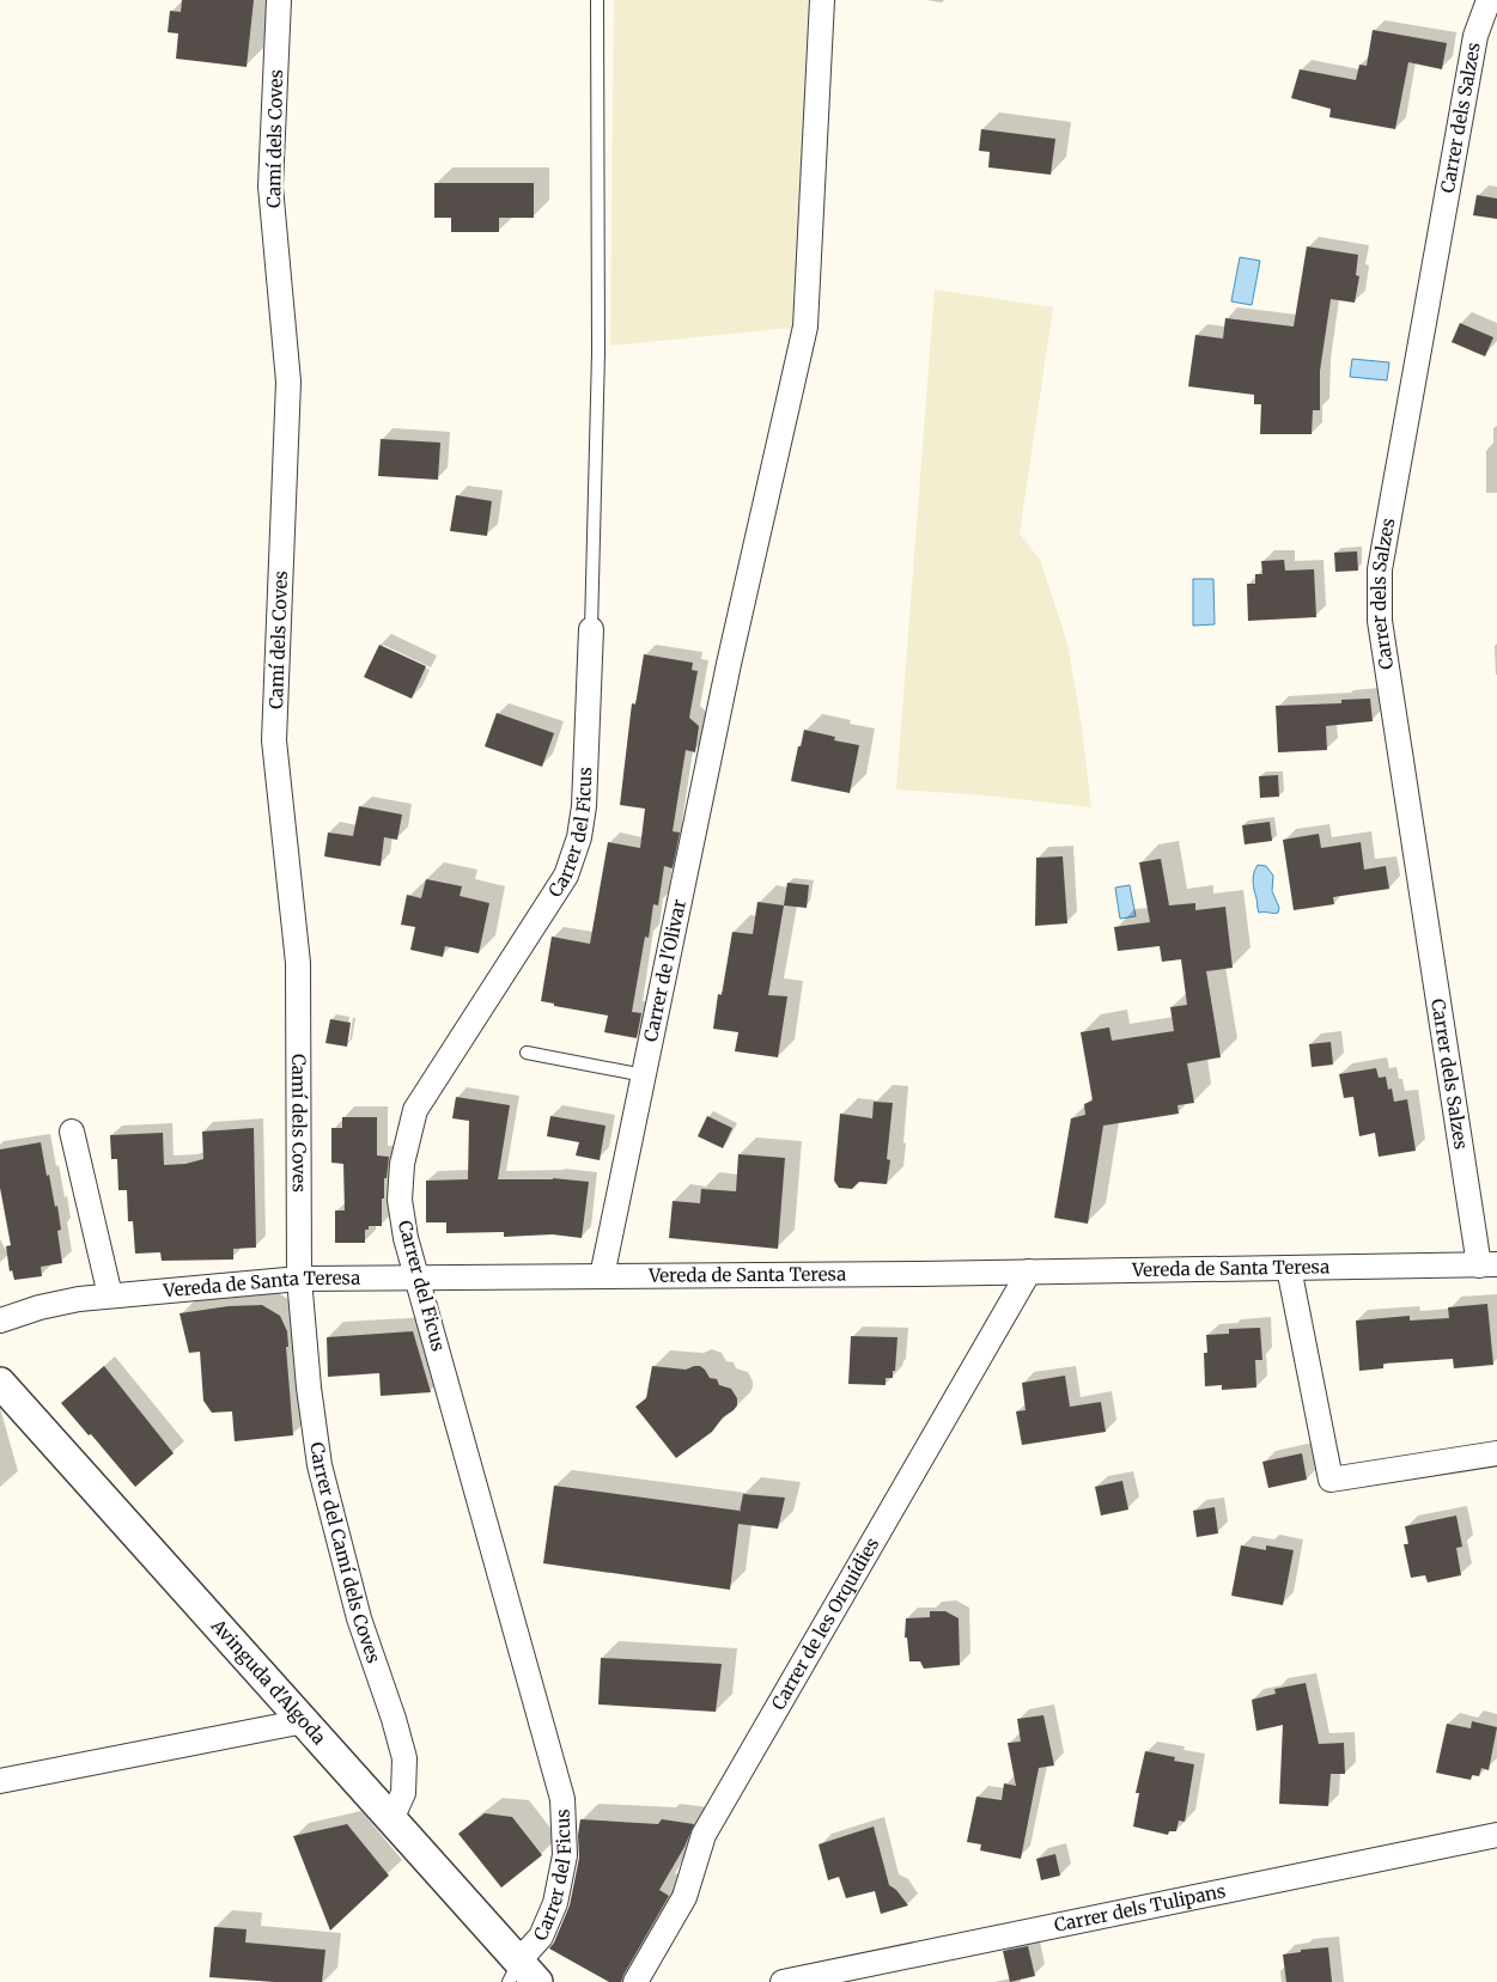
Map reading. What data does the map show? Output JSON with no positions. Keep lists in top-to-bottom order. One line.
{"streets":{"street":["Carrer dels Salzes","Camí dels Coves","Carrer del Ficus","Carrer de l'Olivar","Vereda de Santa Teresa","Carrer del Camí dels Coves","Carrer de les Orquídies","Avinguda d'Algoda","Carrer dels Tulipans"]},"crossings":[["Carrer dels Salzes","Vereda de Santa Teresa"],["Camí dels Coves","Vereda de Santa Teresa"],["Camí dels Coves","Carrer del Camí dels Coves"],["Carrer del Ficus","Vereda de Santa Teresa"],["Carrer del Ficus","Avinguda d'Algoda"],["Carrer de l'Olivar","Vereda de Santa Teresa"],["Vereda de Santa Teresa","Carrer del Camí dels Coves"],["Vereda de Santa Teresa","Carrer de les Orquídies"],["Carrer del Camí dels Coves","Avinguda d'Algoda"]]}
